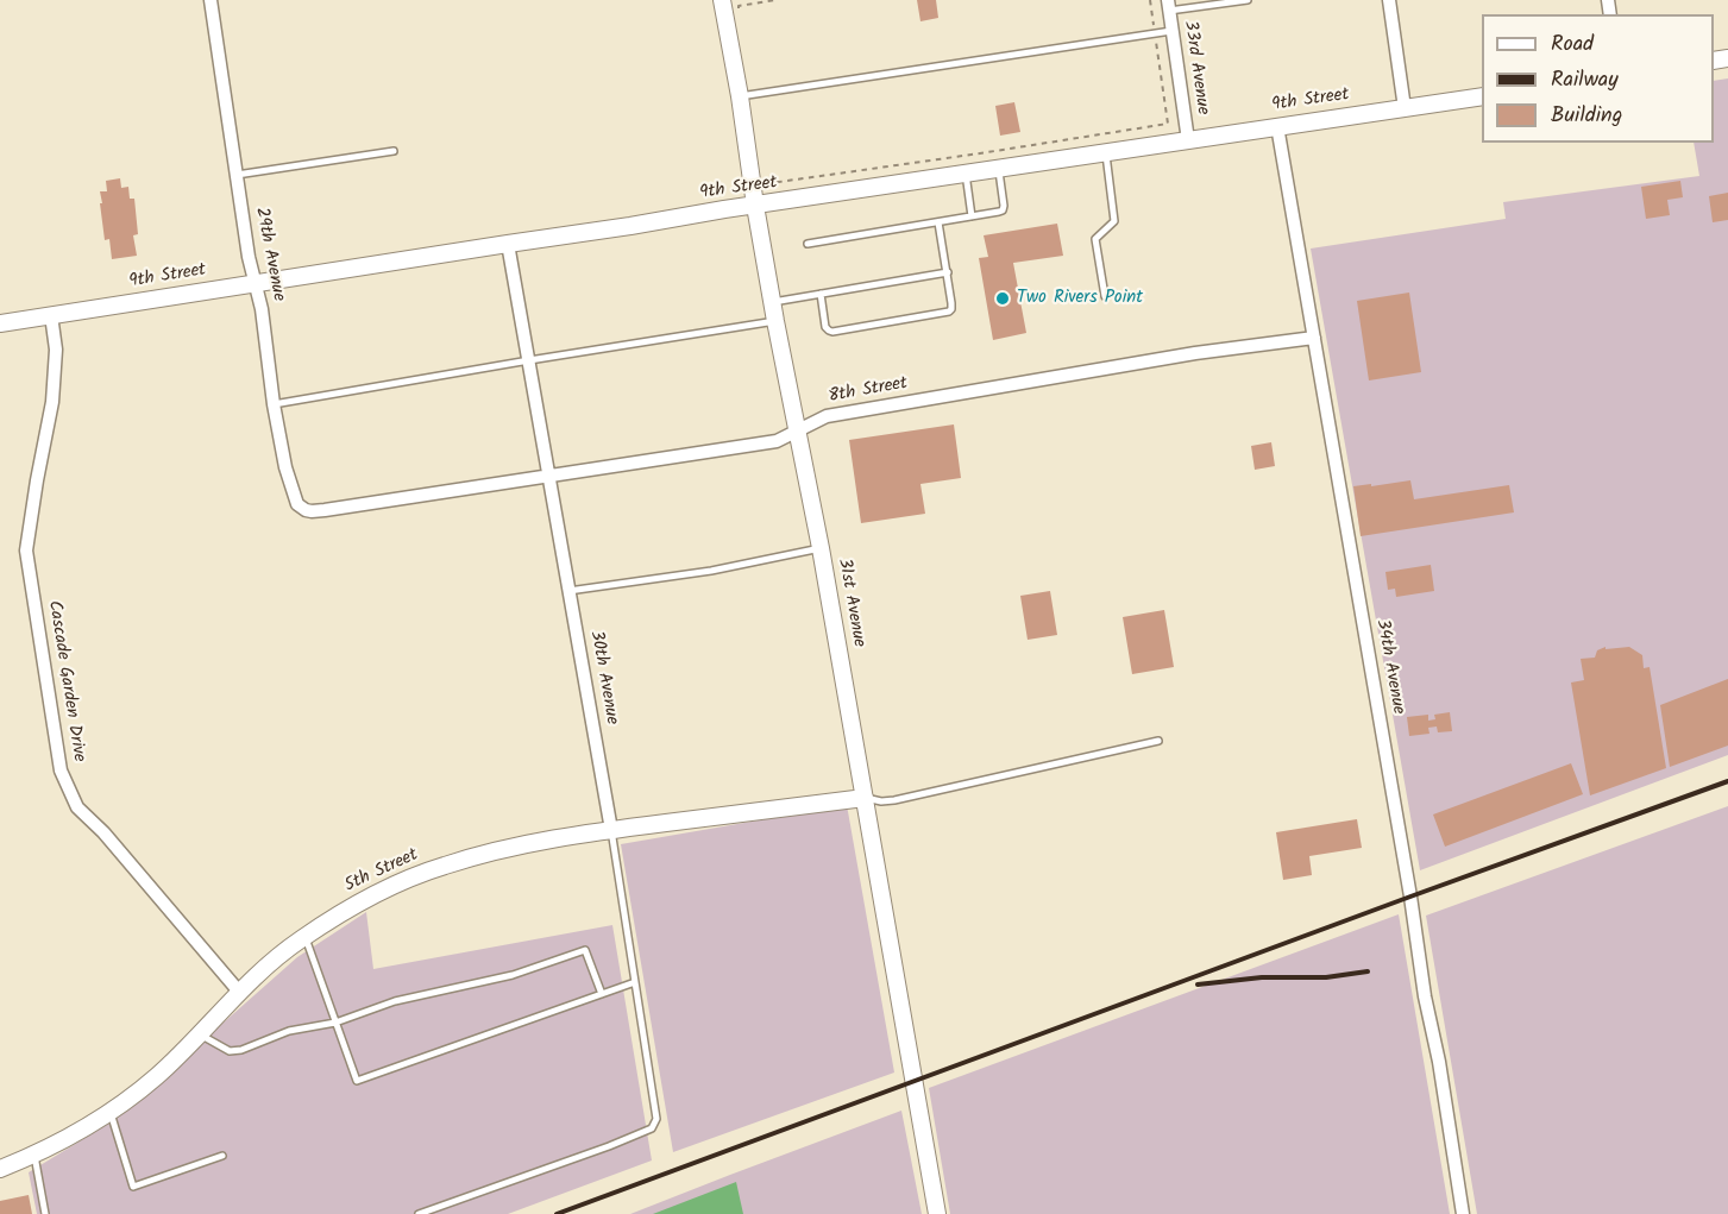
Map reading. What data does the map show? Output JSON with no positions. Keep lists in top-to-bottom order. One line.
{"streets":{"street":["33rd Avenue","9th Street","29th Avenue","8th Street","31st Avenue","34th Avenue","30th Avenue","Cascade Garden Drive","5th Street"]},"crossings":[["33rd Avenue","9th Street"],["9th Street","29th Avenue"],["9th Street","31st Avenue"],["9th Street","34th Avenue"],["9th Street","30th Avenue"],["9th Street","Cascade Garden Drive"],["29th Avenue","8th Street"],["8th Street","31st Avenue"],["8th Street","34th Avenue"],["8th Street","30th Avenue"],["31st Avenue","5th Street"],["30th Avenue","5th Street"],["Cascade Garden Drive","5th Street"]],"places":["Two Rivers Point"],"legend":["Road","Railway","Building"]}
